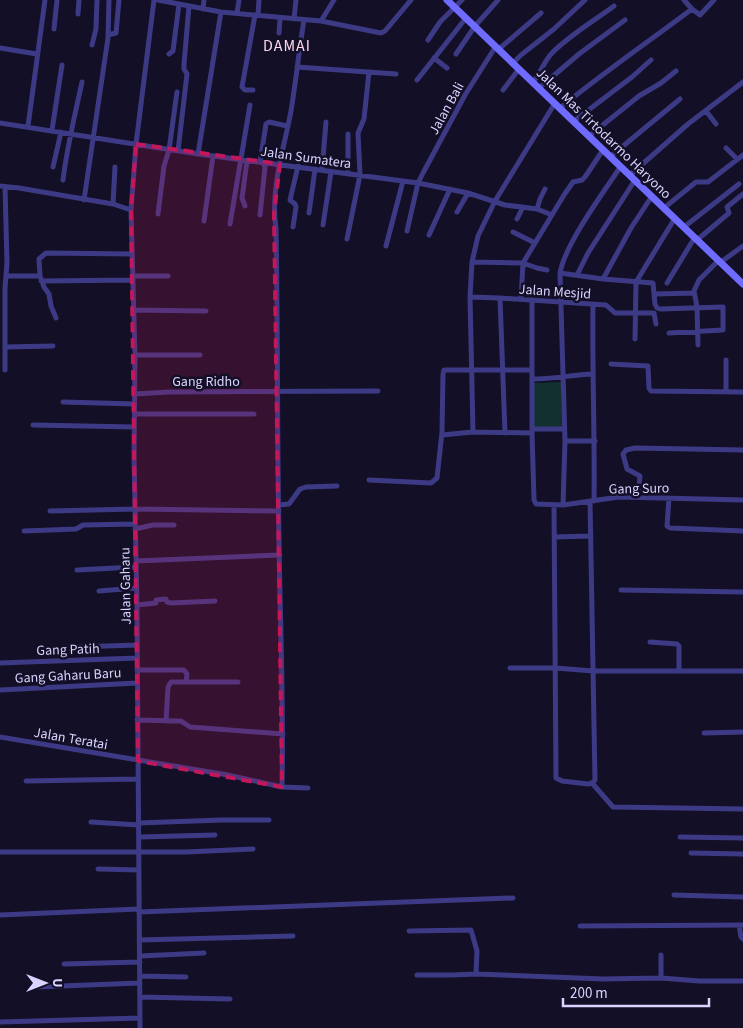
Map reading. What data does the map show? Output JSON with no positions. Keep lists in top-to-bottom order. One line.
{"streets":{"street":["Jalan Bali","Jalan Mas Tirtodarmo Haryono","Jalan Sumatera","Jalan Mesjid","Gang Ridho","Gang Suro","Jalan Gaharu","Gang Patih","Gang Gaharu Baru","Jalan Teratai"]},"crossings":[["Jalan Bali","Jalan Mas Tirtodarmo Haryono"],["Jalan Bali","Jalan Sumatera"],["Jalan Sumatera","Jalan Gaharu"],["Gang Ridho","Jalan Gaharu"],["Jalan Gaharu","Gang Patih"],["Jalan Gaharu","Gang Gaharu Baru"],["Jalan Gaharu","Jalan Teratai"]],"districts":["DAMAI"],"scale_bar":"200 m","north":"right"}
